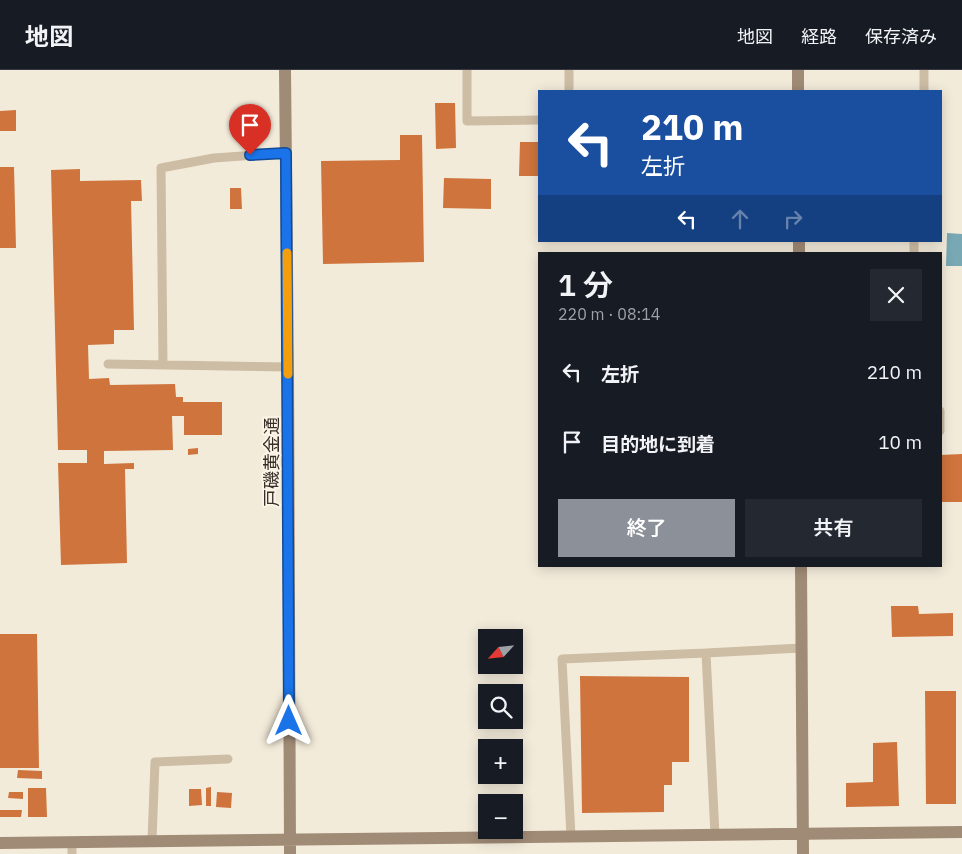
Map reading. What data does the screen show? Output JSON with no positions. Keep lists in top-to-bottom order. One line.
{"streets":{"street":["戸磯黄金通"]},"north":"bottom left","page":{"header":"地図","nav":["地図","経路","保存済み"],"turn":["210 m","左折"],"heading":["1 分","220 m · 08:14"],"list":[{"name":"左折","value":"210 m"},{"name":"目的地に到着","value":"10 m"}],"buttons":["終了","共有"],"map_buttons":["+","−"]}}
